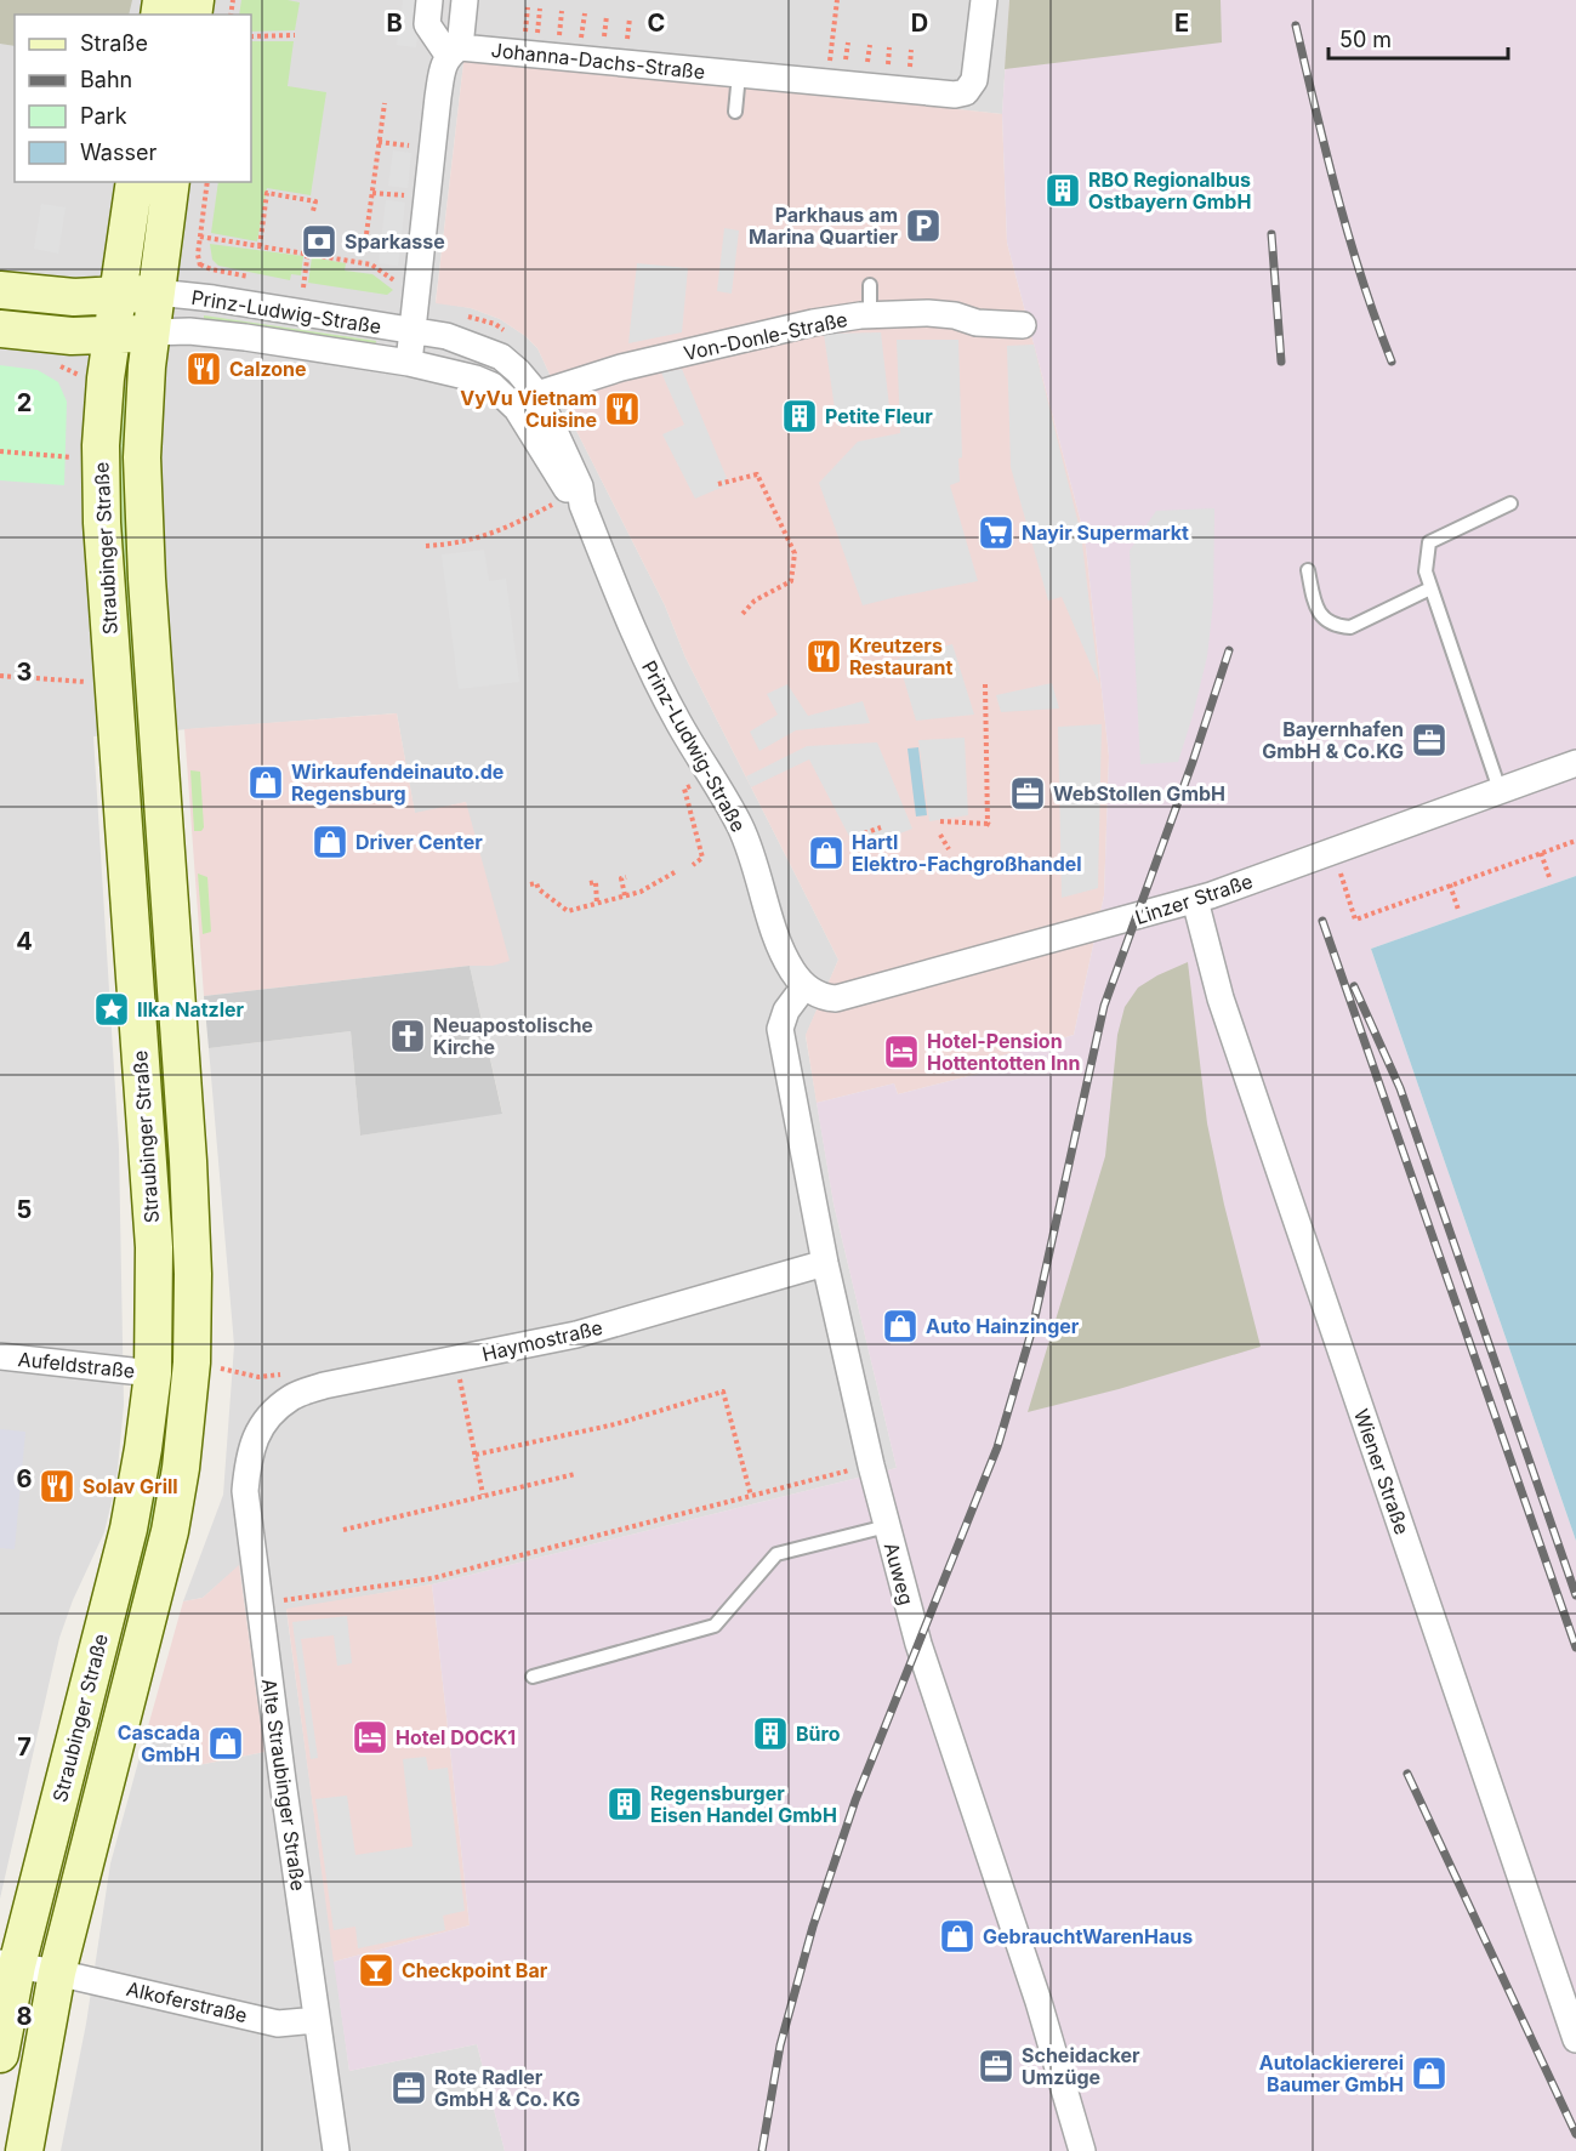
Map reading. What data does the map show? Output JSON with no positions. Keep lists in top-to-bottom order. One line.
{"streets":{"main road":["Straubinger Straße"],"street":["Johanna-Dachs-Straße","Prinz-Ludwig-Straße","Von-Donle-Straße","Linzer Straße","Haymostraße","Aufeldstraße","Wiener Straße","Auweg","Alte Straubinger Straße","Alkoferstraße"]},"crossings":[["Prinz-Ludwig-Straße","Von-Donle-Straße"],["Prinz-Ludwig-Straße","Straubinger Straße"],["Prinz-Ludwig-Straße","Linzer Straße"],["Prinz-Ludwig-Straße","Auweg"],["Straubinger Straße","Aufeldstraße"],["Straubinger Straße","Alkoferstraße"],["Linzer Straße","Wiener Straße"],["Linzer Straße","Auweg"],["Haymostraße","Auweg"],["Haymostraße","Alte Straubinger Straße"],["Alte Straubinger Straße","Alkoferstraße"]],"places":{"building":["RBO Regionalbus Ostbayern GmbH","Petite Fleur","Büro","Regensburger Eisen Handel GmbH"],"parking":["Parkhaus am Marina Quartier"],"bank":["Sparkasse"],"restaurant":["Calzone","VyVu Vietnam Cuisine","Kreutzers Restaurant","Solav Grill"],"supermarket":["Nayir Supermarkt"],"office":["Bayernhafen GmbH & Co.KG","WebStollen GmbH","Scheidacker Umzüge","Rote Radler GmbH & Co. KG"],"shop":["Wirkaufendeinauto.de Regensburg","Driver Center","Hartl Elektro-Fachgroßhandel","Auto Hainzinger","Cascada GmbH","GebrauchtWarenHaus","Autolackiererei Baumer GmbH"],"place":["Ilka Natzler"],"church":["Neuapostolische Kirche"],"hotel":["Hotel-Pension Hottentotten Inn","Hotel DOCK1"],"bar":["Checkpoint Bar"]},"legend":["Straße","Bahn","Park","Wasser"],"scale_bar":"50 m","grid":{"columns":["B","C","D","E"],"rows":["2","3","4","5","6","7","8"]}}
